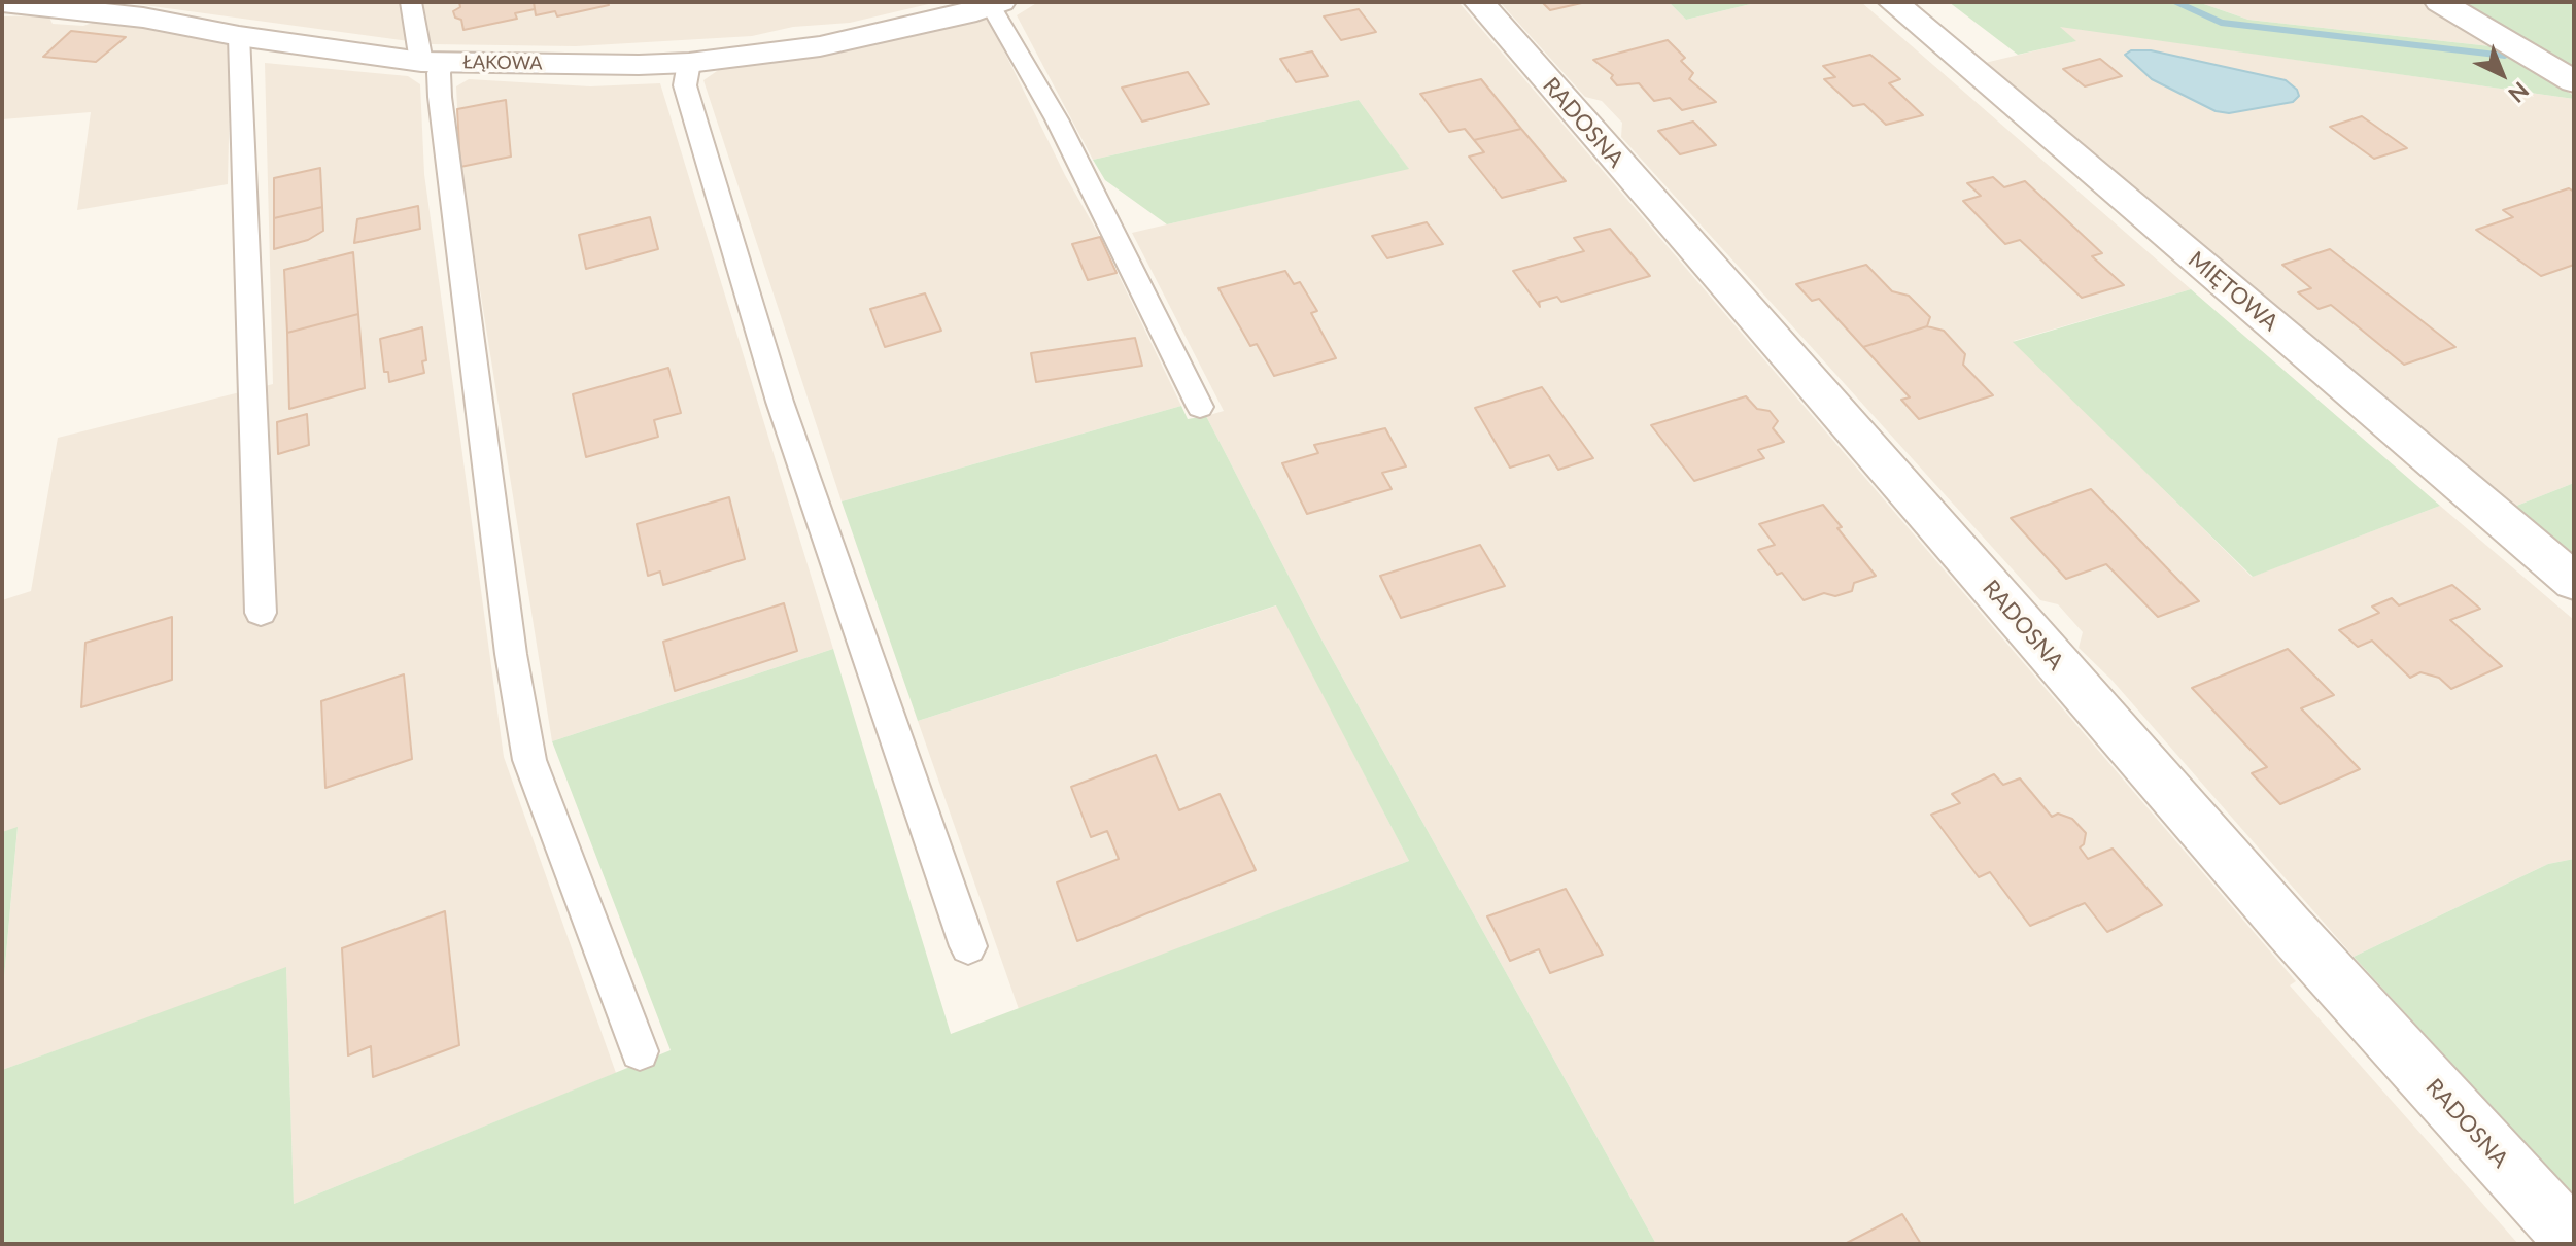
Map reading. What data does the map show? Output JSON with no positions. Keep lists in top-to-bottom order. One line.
{"streets":{"street":["ŁĄKOWA","RADOSNA","MIĘTOWA"]},"north":"bottom right"}
